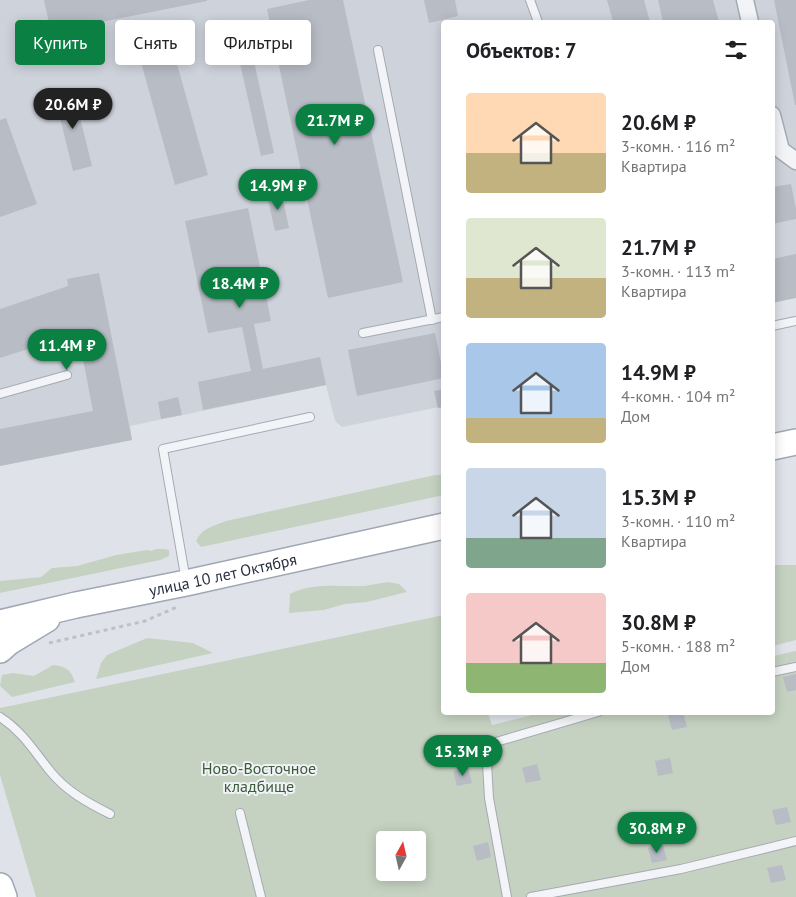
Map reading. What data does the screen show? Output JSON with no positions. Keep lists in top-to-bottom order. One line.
{"streets":{"main road":["улица 10 лет Октября"]},"parks":["Ново-Восточное кладбище"],"north":"top","page":{"chip":["Купить","Снять","Фильтры"],"heading":"Объектов: 7","list":[{"name":"20.6M ₽","note":"3-комн. · 116 m² · Квартира"},{"name":"21.7M ₽","note":"3-комн. · 113 m² · Квартира"},{"name":"14.9M ₽","note":"4-комн. · 104 m² · Дом"},{"name":"15.3M ₽","note":"3-комн. · 110 m² · Квартира"},{"name":"30.8M ₽","note":"5-комн. · 188 m² · Дом"}],"price":["20.6M ₽","21.7M ₽","14.9M ₽","18.4M ₽","11.4M ₽","15.3M ₽","30.8M ₽"]}}
